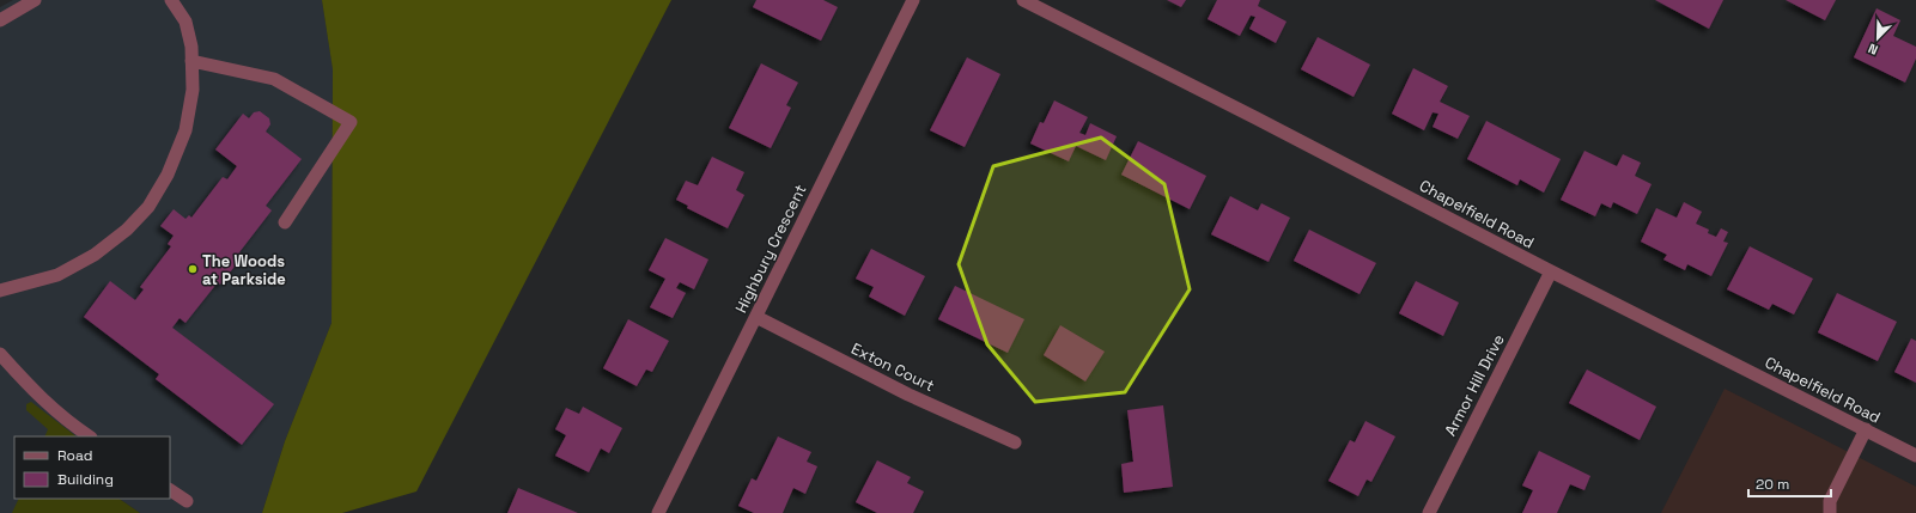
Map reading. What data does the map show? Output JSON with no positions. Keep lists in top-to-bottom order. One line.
{"streets":{"street":["Chapelfield Road","Highbury Crescent","Exton Court","Armor Hill Drive"]},"crossings":[["Chapelfield Road","Armor Hill Drive"],["Highbury Crescent","Exton Court"]],"places":["The Woods at Parkside"],"legend":["Road","Building"],"scale_bar":"20 m","north":"bottom left"}
